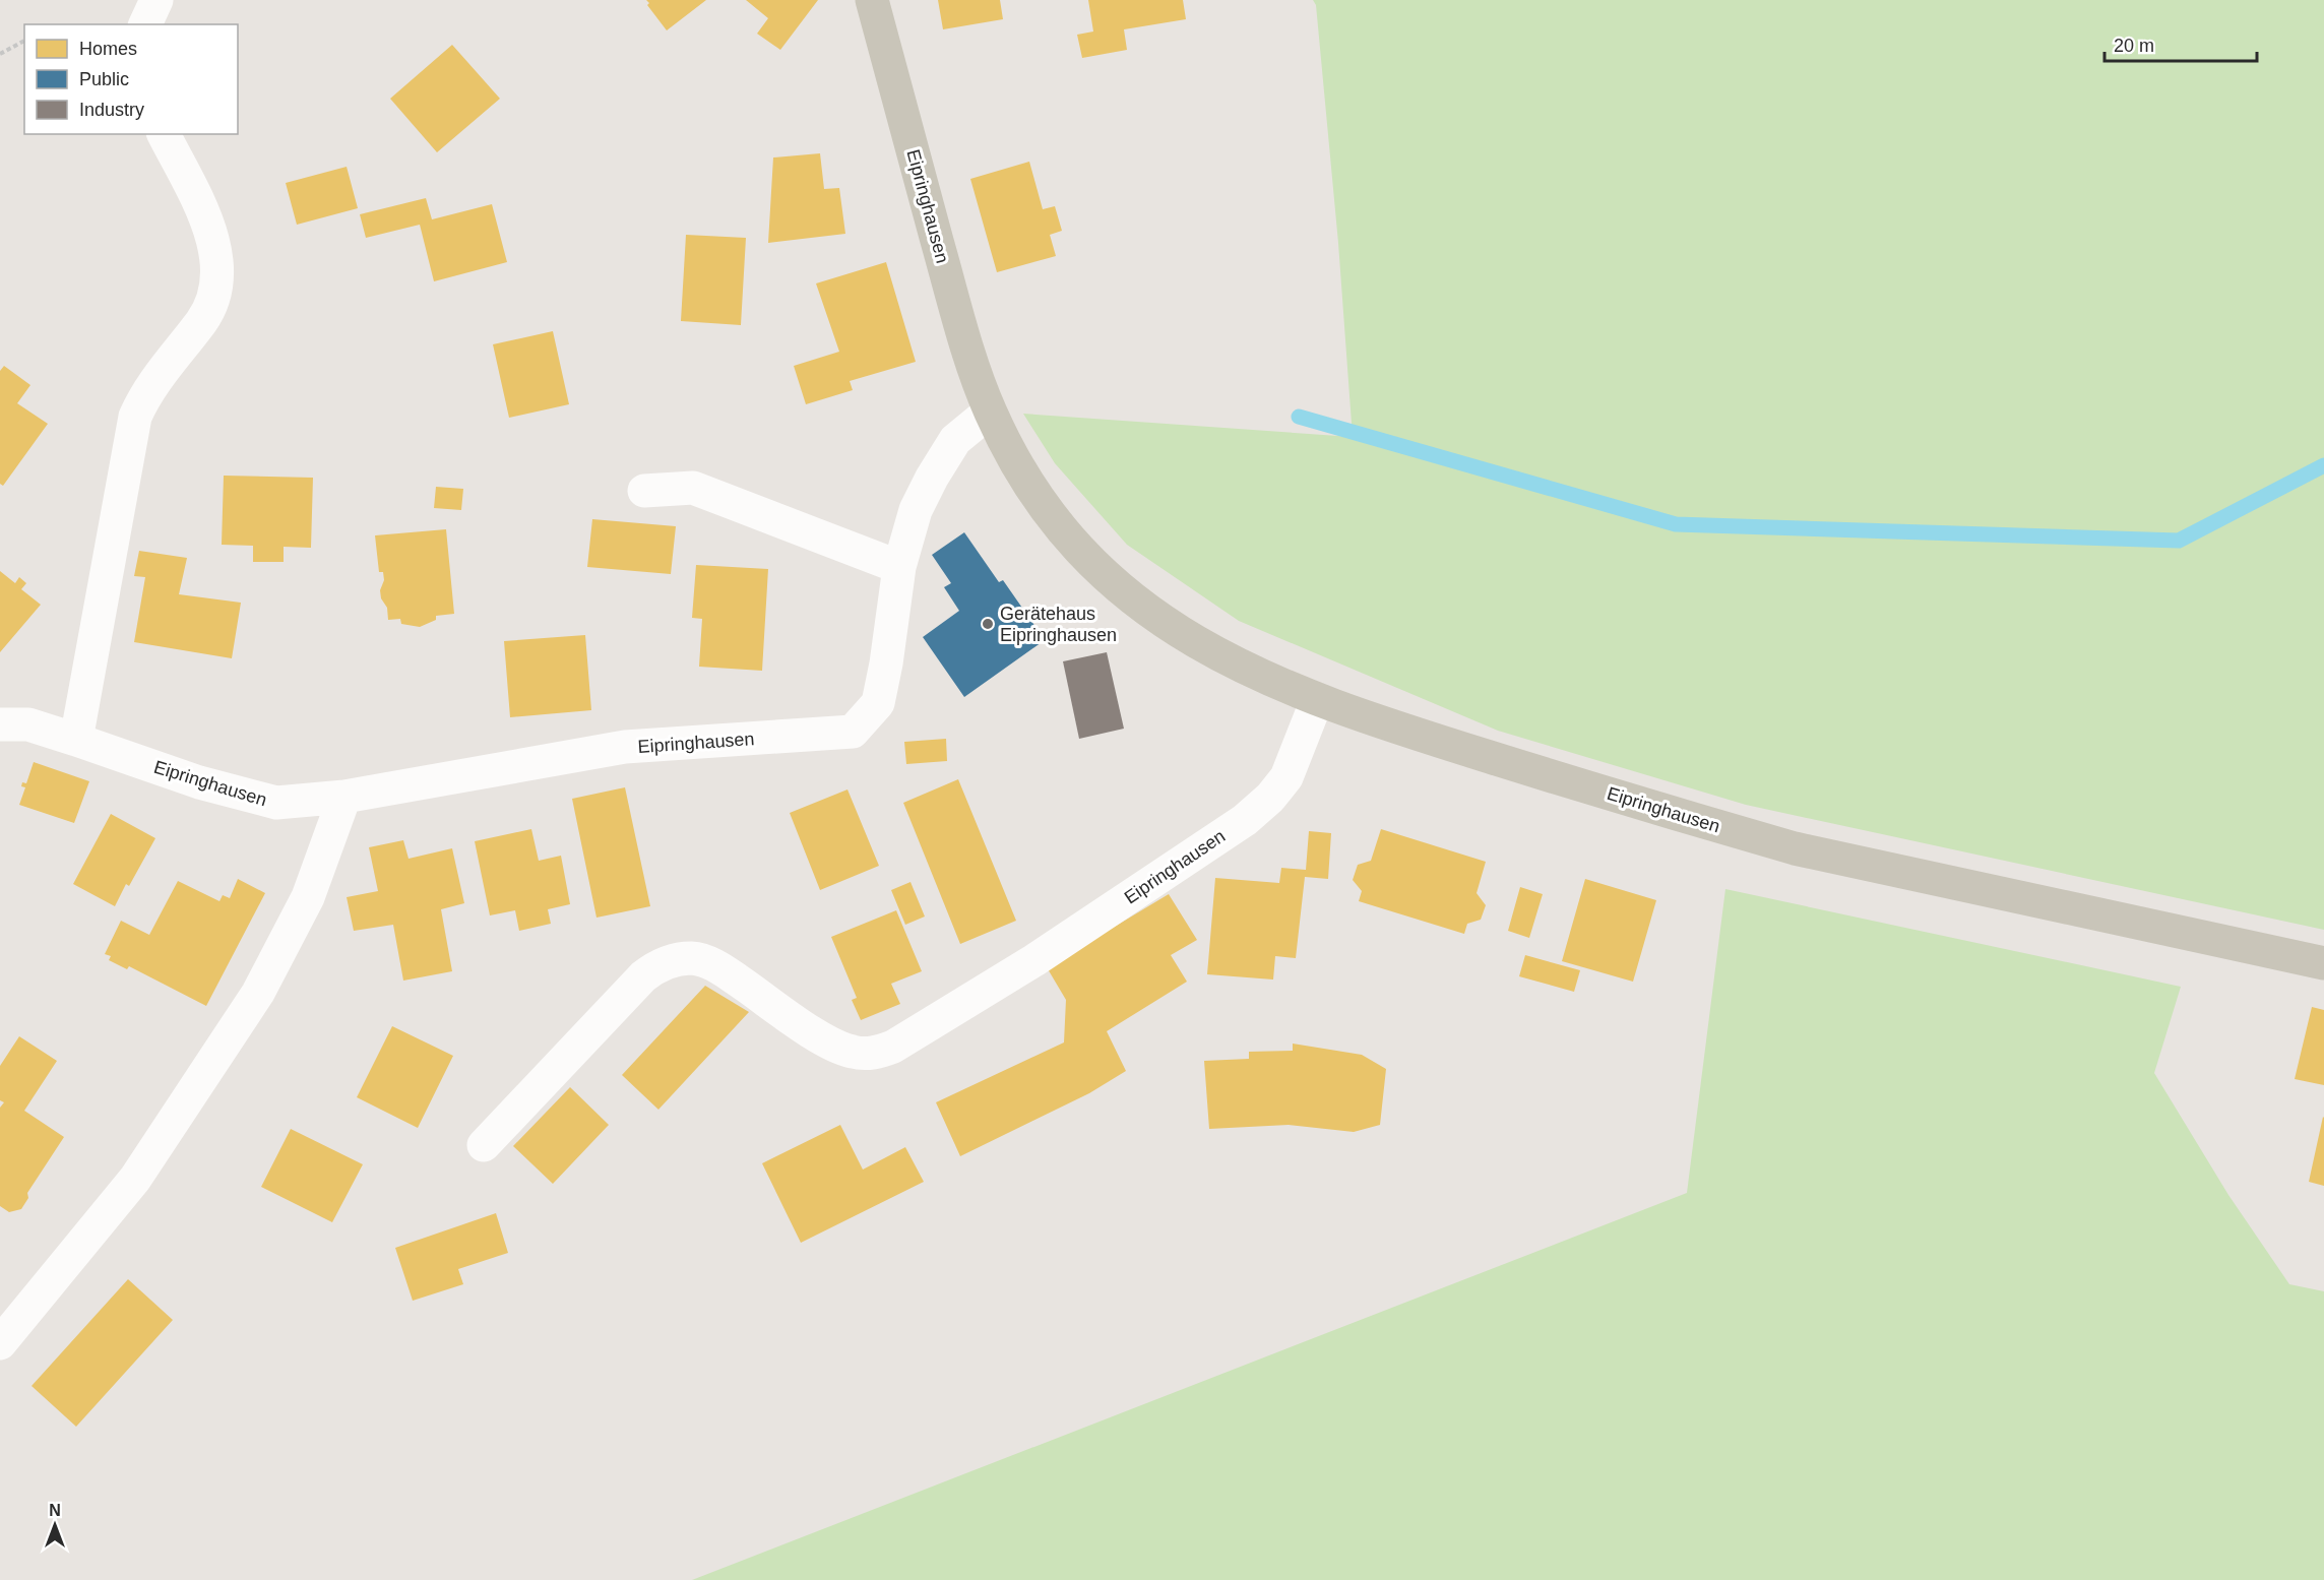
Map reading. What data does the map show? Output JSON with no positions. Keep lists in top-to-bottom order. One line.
{"streets":{"main road":["Eipringhausen"]},"places":["Gerätehaus Eipringhausen"],"legend":["Homes","Public","Industry"],"scale_bar":"20 m","north":"top"}
